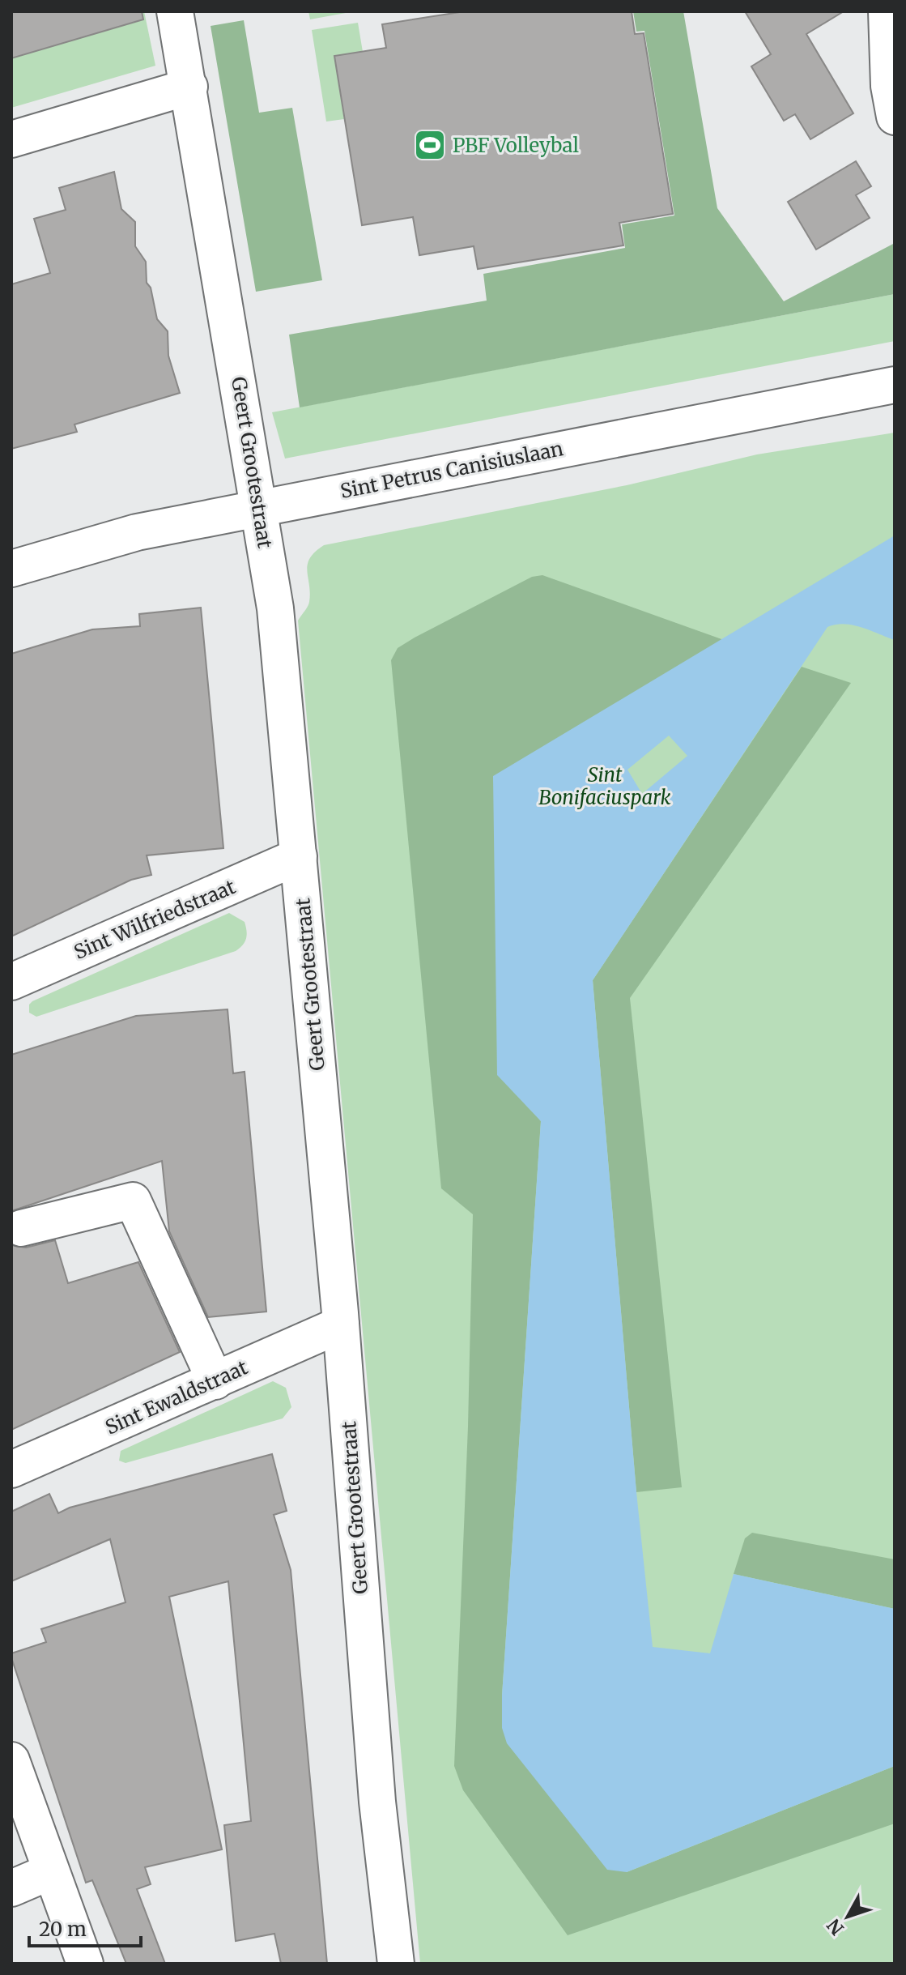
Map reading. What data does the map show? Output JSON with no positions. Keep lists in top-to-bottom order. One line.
{"streets":{"street":["Geert Grootestraat","Sint Petrus Canisiuslaan","Sint Wilfriedstraat","Sint Ewaldstraat"]},"crossings":[["Geert Grootestraat","Sint Petrus Canisiuslaan"],["Geert Grootestraat","Sint Wilfriedstraat"],["Geert Grootestraat","Sint Ewaldstraat"]],"parks":["Sint Bonifaciuspark"],"places":{"sports":["PBF Volleybal"]},"scale_bar":"20 m","north":"bottom left"}
